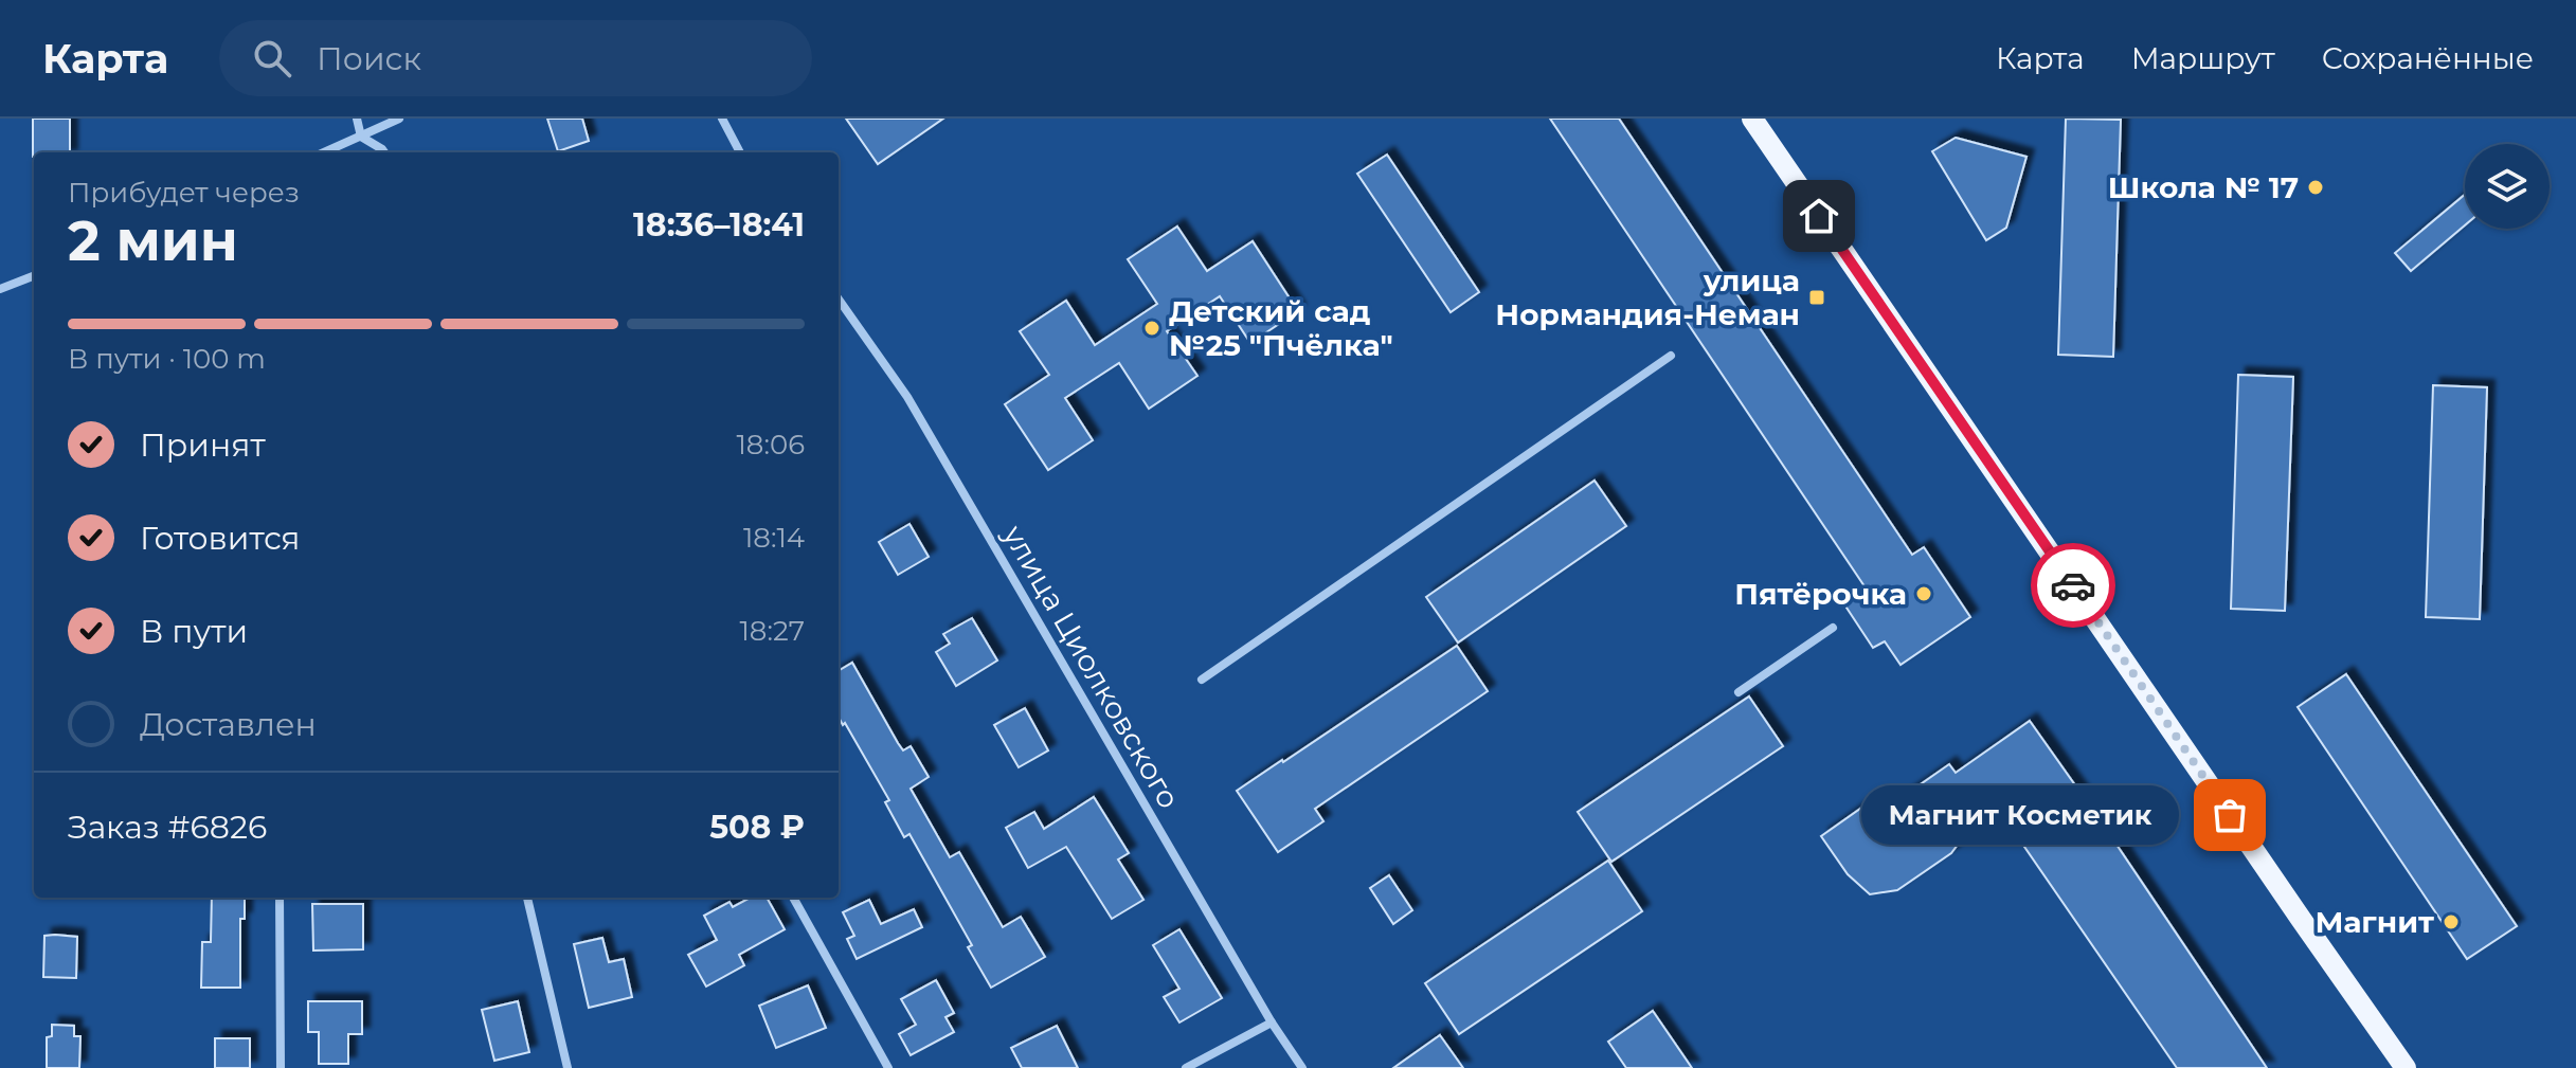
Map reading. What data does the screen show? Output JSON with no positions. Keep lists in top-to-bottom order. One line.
{"streets":{"street":["улица Циолковского"]},"places":{"other":["Школа № 17","Детский сад №25 \"Пчёлка\"","Пятёрочка","Магнит Косметик","Магнит"],"transit":["улица Нормандия-Неман"]},"page":{"header":"Карта","search":"Поиск","nav":["Карта","Маршрут","Сохранённые"],"heading":["2 мин","Прибудет через","18:36–18:41"],"panel":["Заказ #6826","508 ₽"],"bar":"В пути · 100 m","list":[["Принят","18:06"],["Готовится","18:14"],["В пути","18:27"],"Доставлен"],"bubble":"Магнит Косметик"}}
